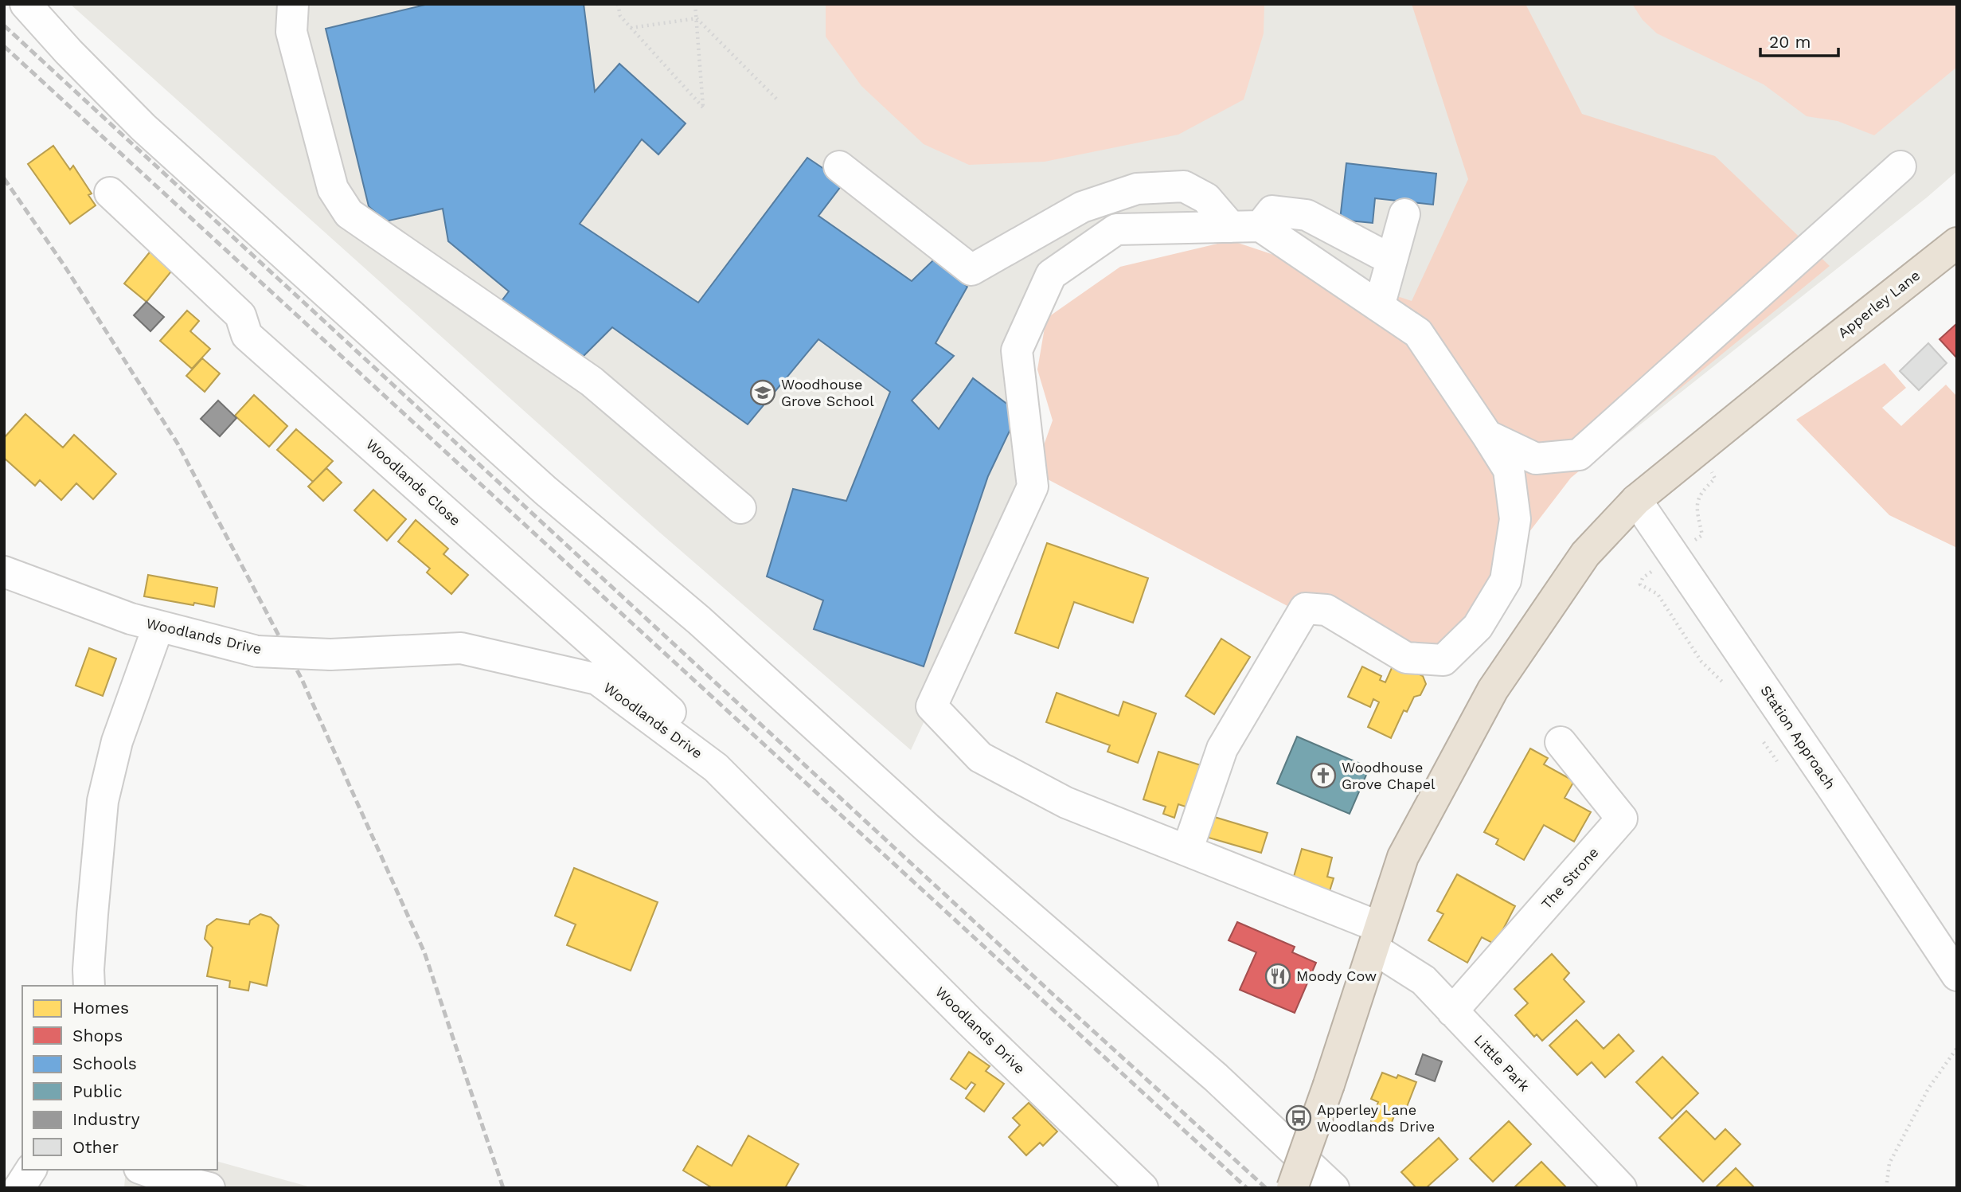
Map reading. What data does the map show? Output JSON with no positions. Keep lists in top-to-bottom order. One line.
{"streets":{"highway":["Apperley Lane"],"street":["Woodlands Close","Woodlands Drive","Station Approach","The Strone","Little Park"]},"crossings":[["Apperley Lane","Station Approach"],["Apperley Lane","Little Park"],["Woodlands Close","Woodlands Drive"],["The Strone","Little Park"]],"places":{"school or university":["Woodhouse Grove School"],"church":["Woodhouse Grove Chapel"],"restaurant":["Moody Cow"],"bus stop":["Apperley Lane Woodlands Drive"]},"legend":["Homes","Shops","Schools","Public","Industry","Other"],"scale_bar":"20 m"}
